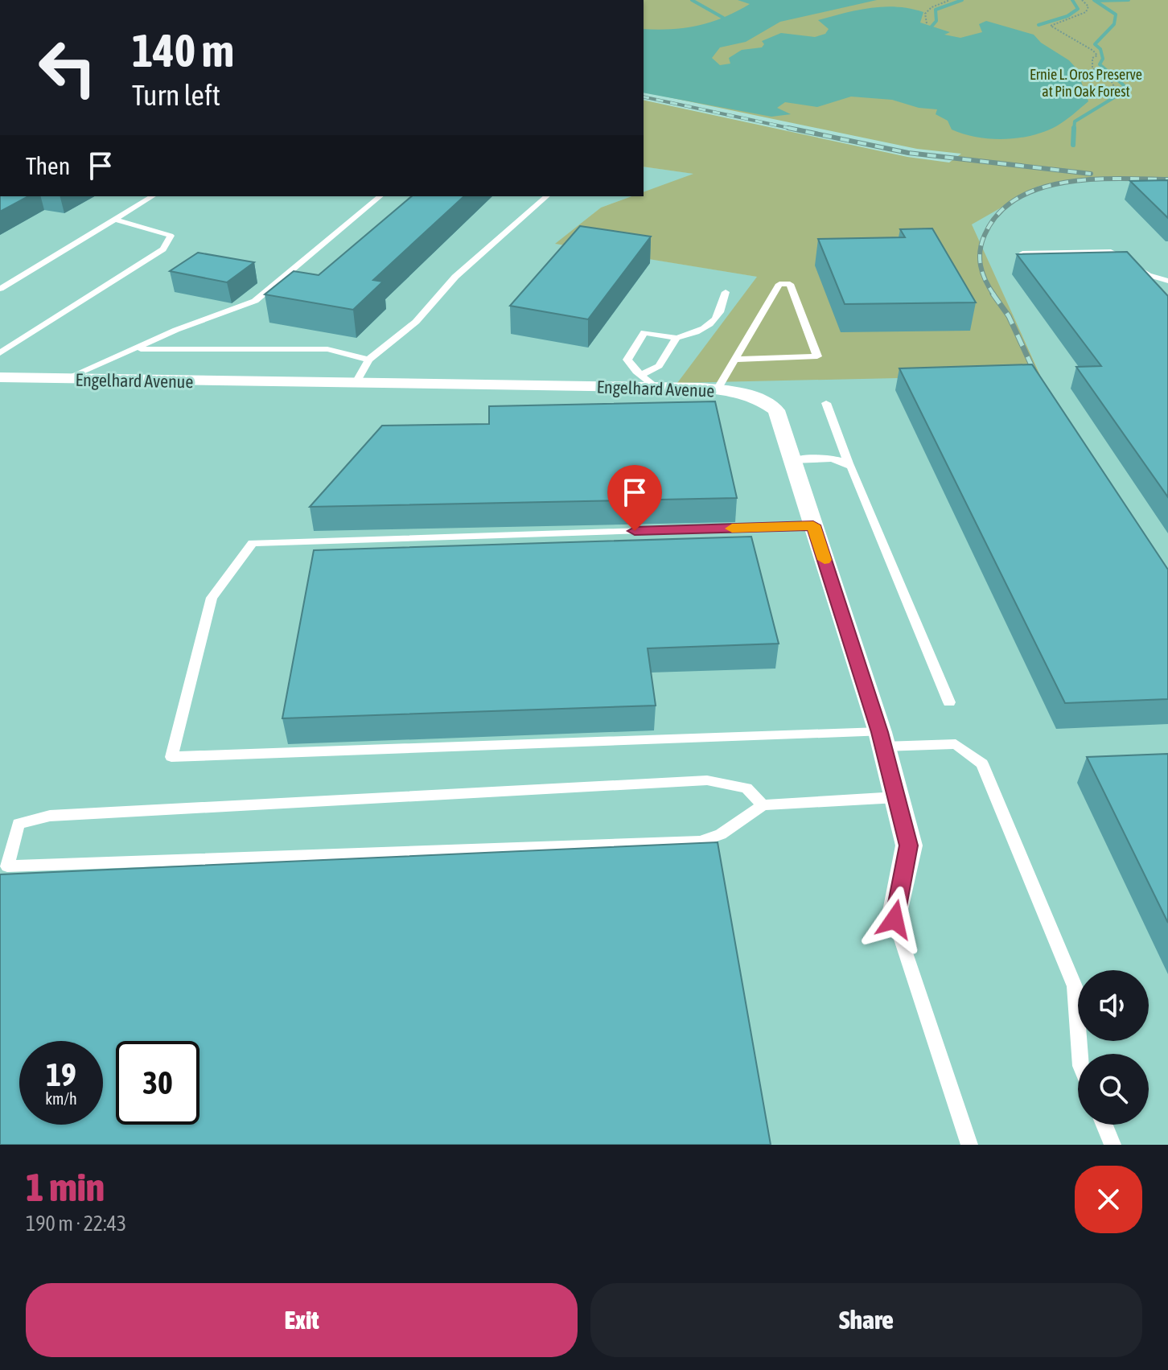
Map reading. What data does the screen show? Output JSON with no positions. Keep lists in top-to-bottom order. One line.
{"streets":{"street":["Engelhard Avenue"]},"parks":["Ernie L. Oros Preserve at Pin Oak Forest"],"page":{"turn":["140 m","Turn left"],"then":"Then","speed":"19 km/h","limit":"30","heading":["1 min","190 m · 22:43"],"buttons":["Exit","Share"]}}
